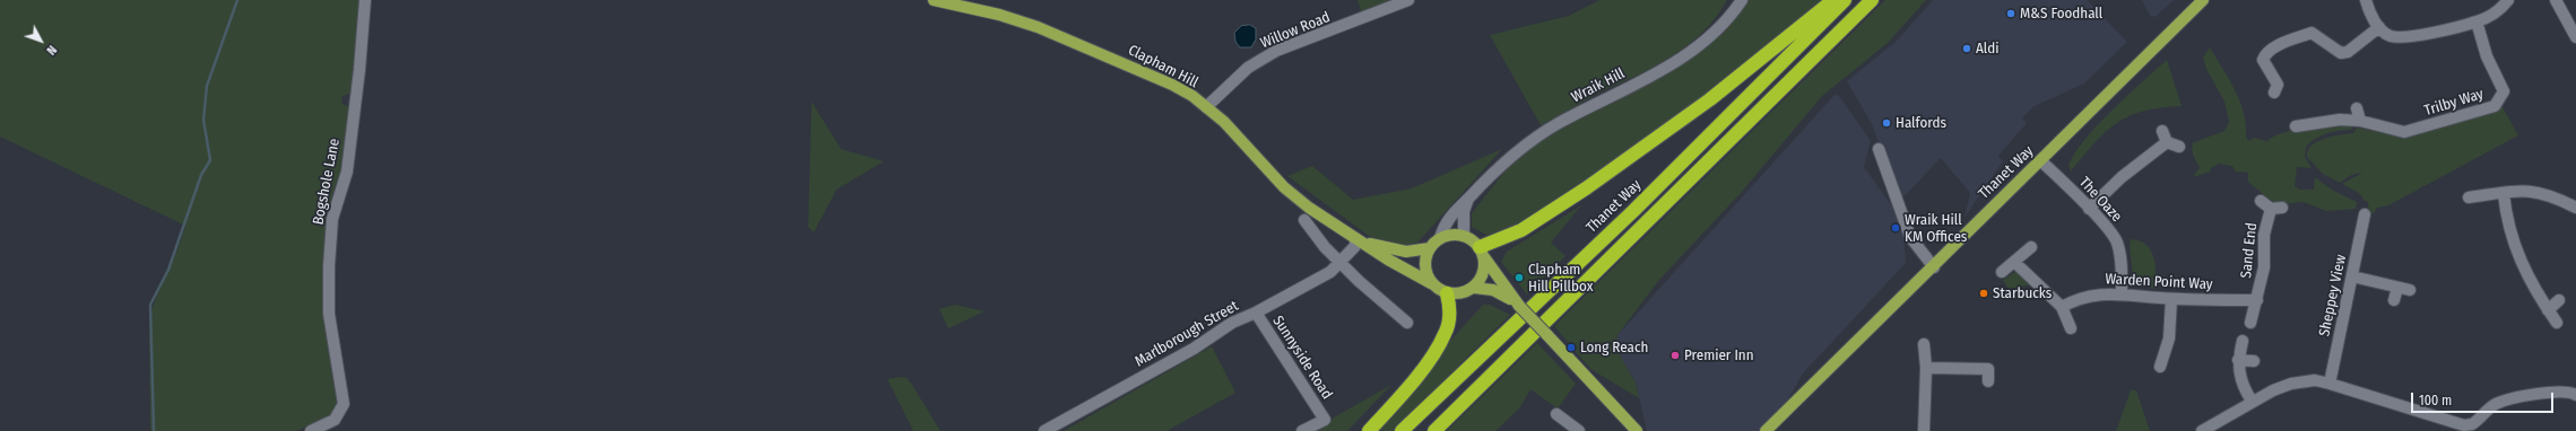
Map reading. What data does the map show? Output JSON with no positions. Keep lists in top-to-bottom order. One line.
{"streets":{"highway":["Thanet Way"],"main road":["Clapham Hill"],"street":["Willow Road","Wraik Hill","Trilby Way","Bogshole Lane","The Oaze","Sand End","Warden Point Way","Sheppey View","Marlborough Street","Sunnyside Road"]},"crossings":[["Willow Road","Clapham Hill"],["Clapham Hill","Wraik Hill"],["Clapham Hill","Marlborough Street"],["Thanet Way","The Oaze"],["The Oaze","Warden Point Way"],["Sand End","Warden Point Way"],["Marlborough Street","Sunnyside Road"]],"places":["M&S Foodhall","Aldi","Halfords","Wraik Hill KM Offices","Clapham Hill Pillbox","Starbucks","Long Reach","Premier Inn"],"scale_bar":"100 m","north":"bottom right"}
